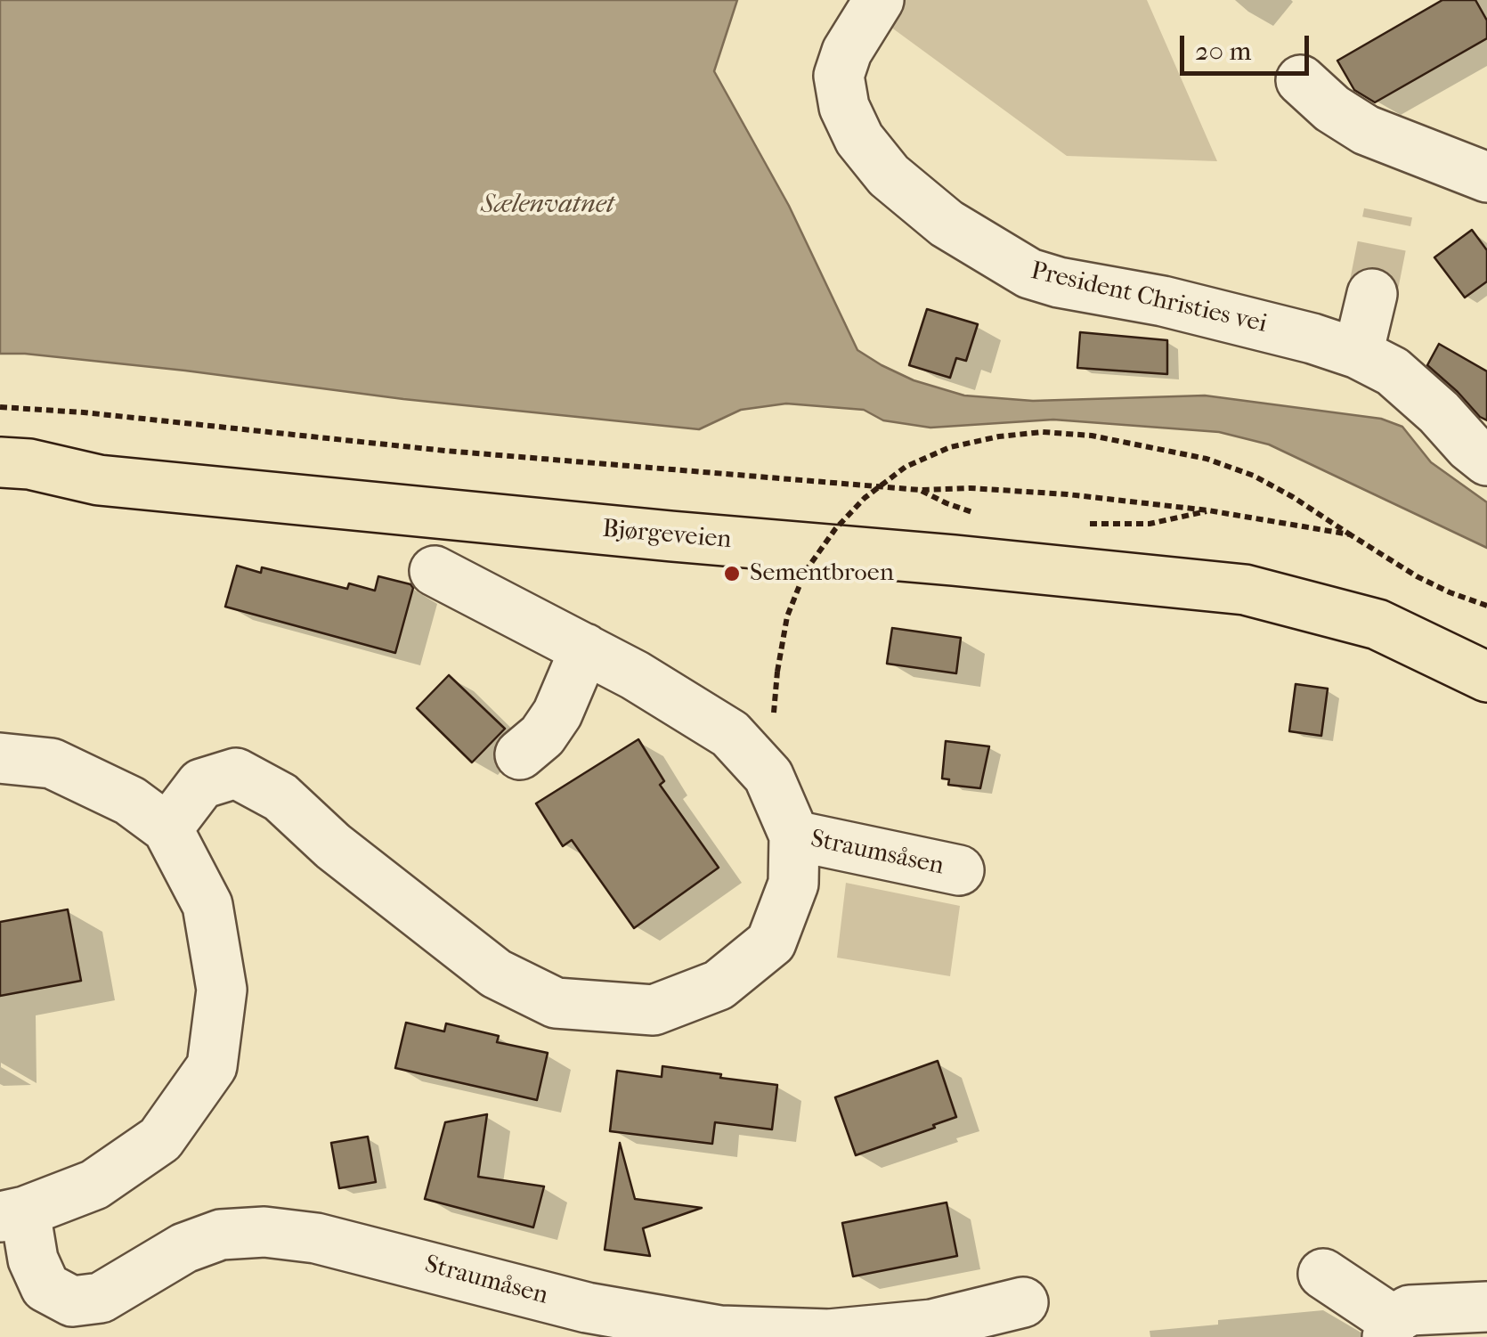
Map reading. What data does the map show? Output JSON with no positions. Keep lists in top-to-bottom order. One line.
{"streets":{"main road":["Bjørgeveien"],"street":["President Christies vei","Straumsåsen","Straumåsen"]},"water":["Sælenvatnet"],"places":["Sementbroen"],"scale_bar":"20 m"}
